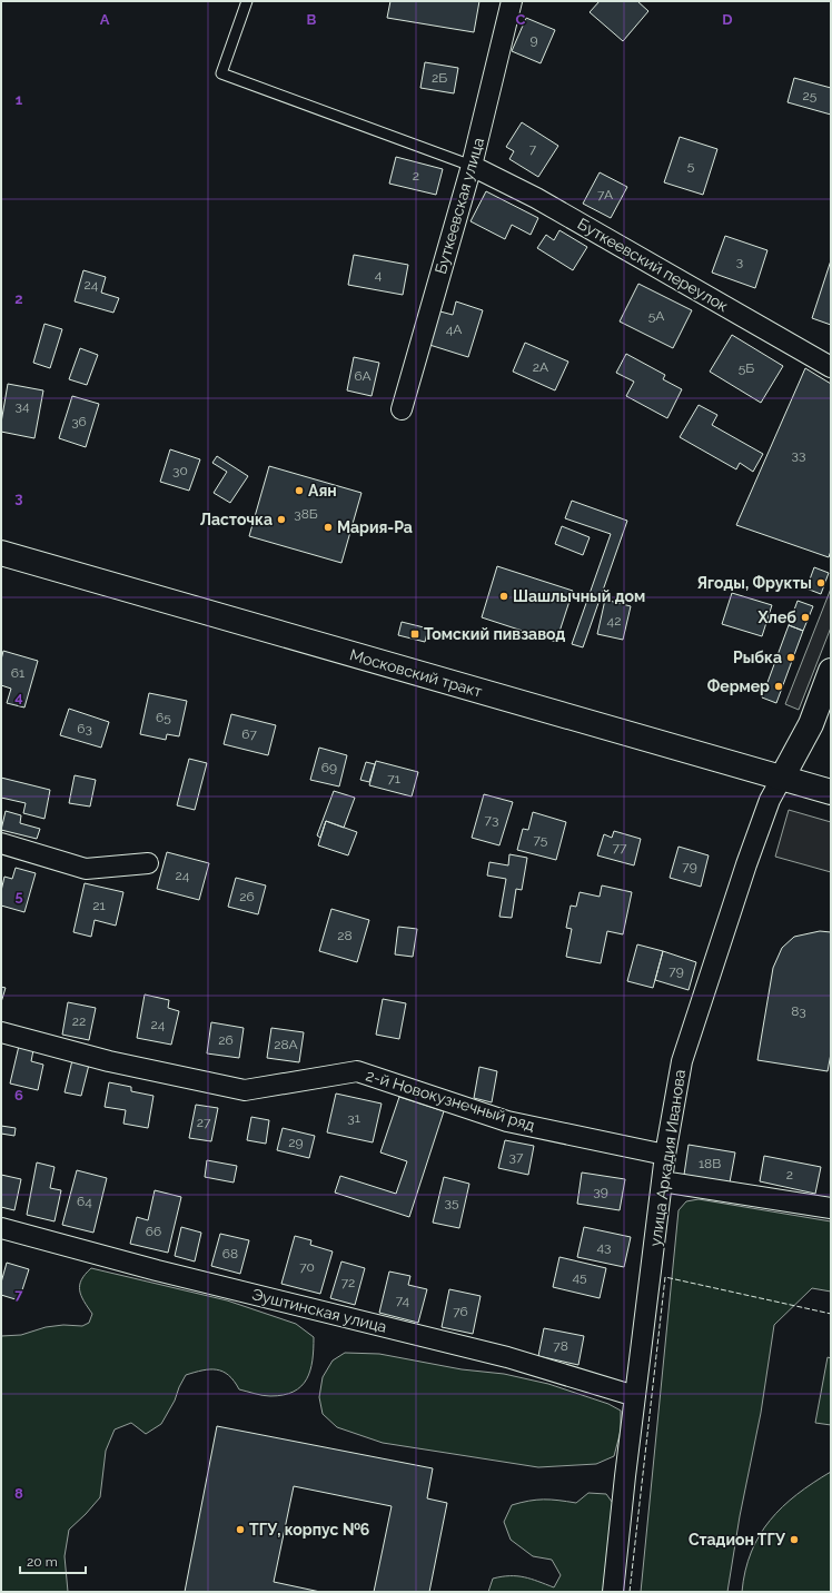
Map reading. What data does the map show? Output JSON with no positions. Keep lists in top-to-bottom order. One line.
{"streets":{"main road":["Московский тракт","улица Аркадия Иванова"],"street":["Буткеевская улица","Буткеевский переулок","2-й Новокузнечный ряд","Эуштинская улица"]},"crossings":[["Буткеевская улица","Буткеевский переулок"],["Московский тракт","улица Аркадия Иванова"],["2-й Новокузнечный ряд","улица Аркадия Иванова"],["улица Аркадия Иванова","Эуштинская улица"]],"places":{"other":["Аян","Ласточка","Мария-Ра","Ягоды, Фрукты","Шашлычный дом","Хлеб","Рыбка","Фермер","ТГУ, корпус №6","Стадион ТГУ"],"transit":["Томский пивзавод"]},"house_numbers":["9","2Б","25","7","5","2","7А","3","4","24","5А","4А","2А","5Б","6А","34","36","33","30","38Б","42","61","65","63","67","69","71","73","75","77","79","24","26","21","28","79","83","22","24","26","28А","31","27","29","37","18В","2","39","64","35","66","43","68","70","45","72","74","76","78"],"scale_bar":"20 m","grid":{"columns":["A","B","C","D"],"rows":["1","2","3","4","5","6","7","8"]}}
